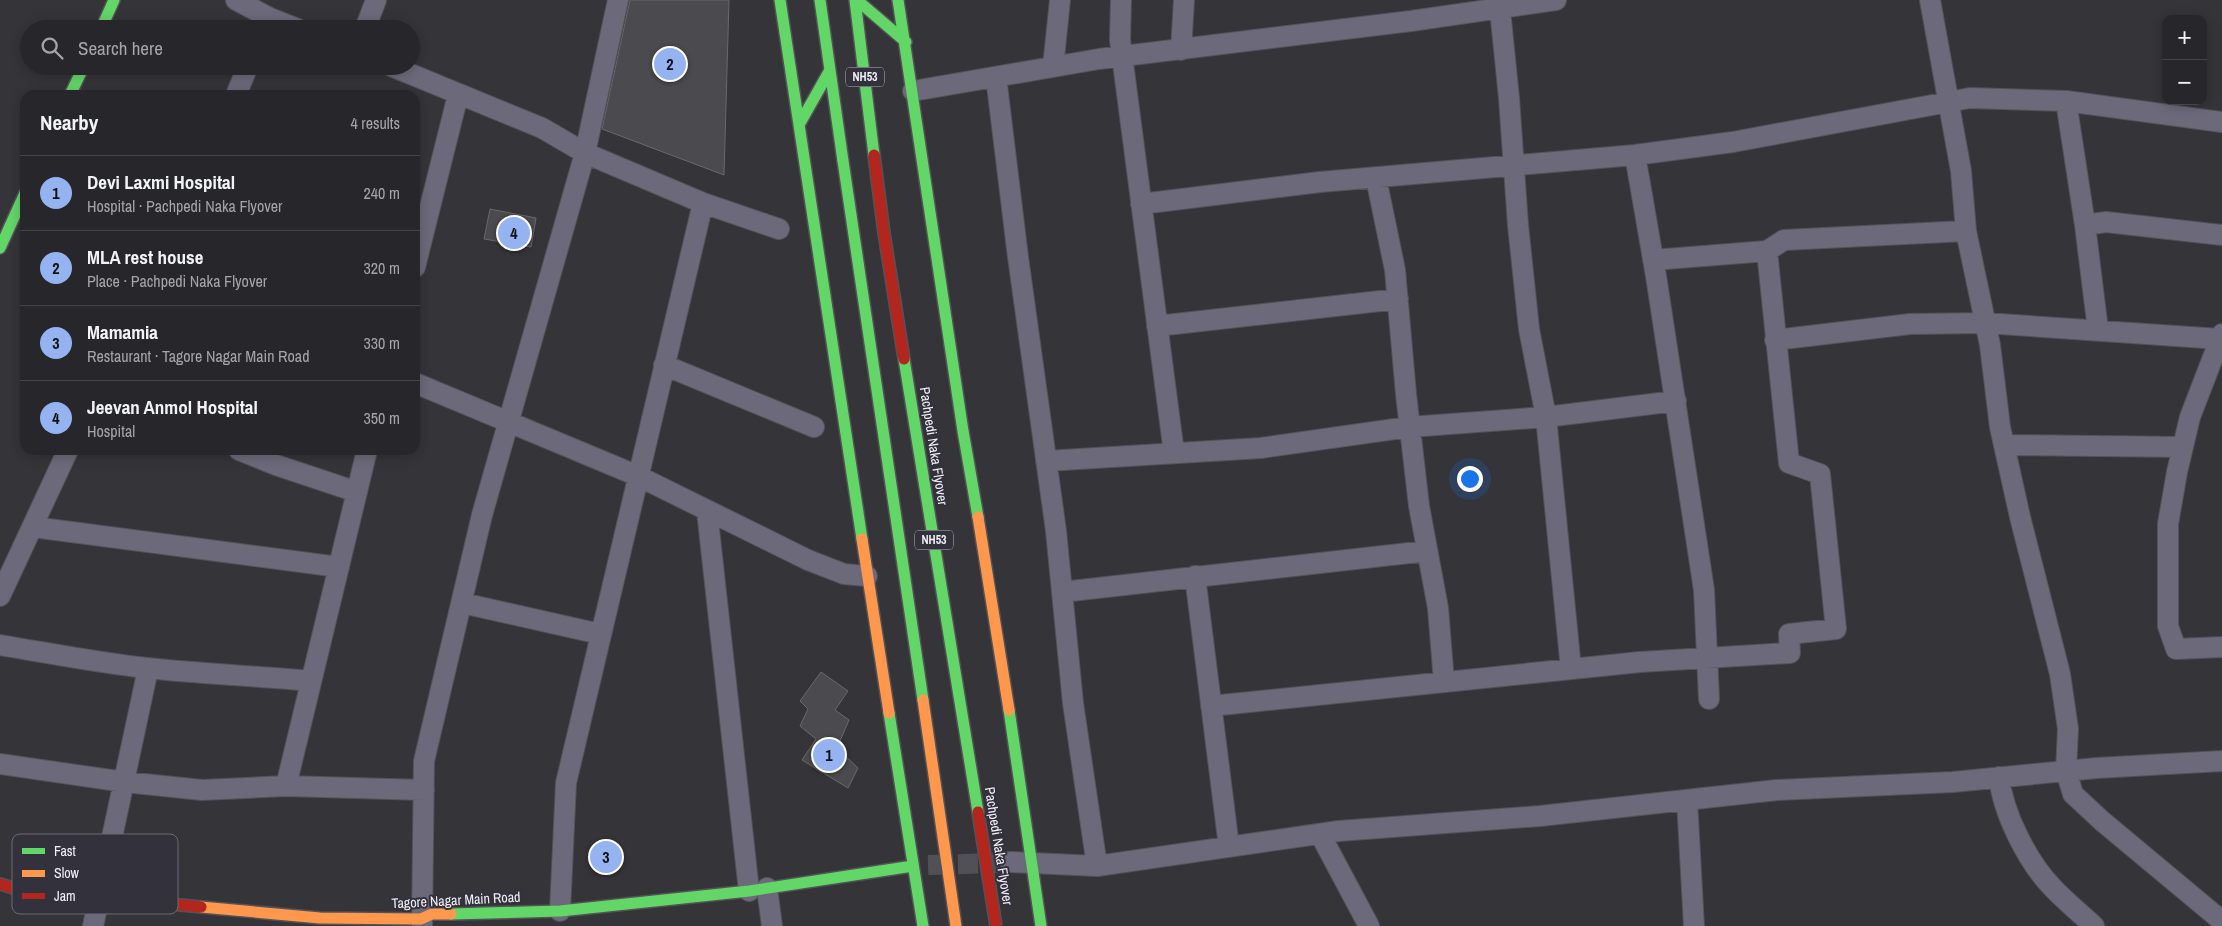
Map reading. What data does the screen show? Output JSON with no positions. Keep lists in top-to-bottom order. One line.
{"streets":{"main road":["NH53","Pachpedi Naka Flyover","Tagore Nagar Main Road"]},"legend":["Fast","Slow","Jam"],"page":{"map_buttons":["+","−"],"search":"Search here","pins":["2","4","1","3"],"heading":["Nearby","4 results"],"list":[{"mark":"1","name":"Devi Laxmi Hospital","note":"Hospital · Pachpedi Naka Flyover","value":"240 m"},{"mark":"2","name":"MLA rest house","note":"Place · Pachpedi Naka Flyover","value":"320 m"},{"mark":"3","name":"Mamamia","note":"Restaurant · Tagore Nagar Main Road","value":"330 m"},{"mark":"4","name":"Jeevan Anmol Hospital","note":"Hospital","value":"350 m"}]}}
